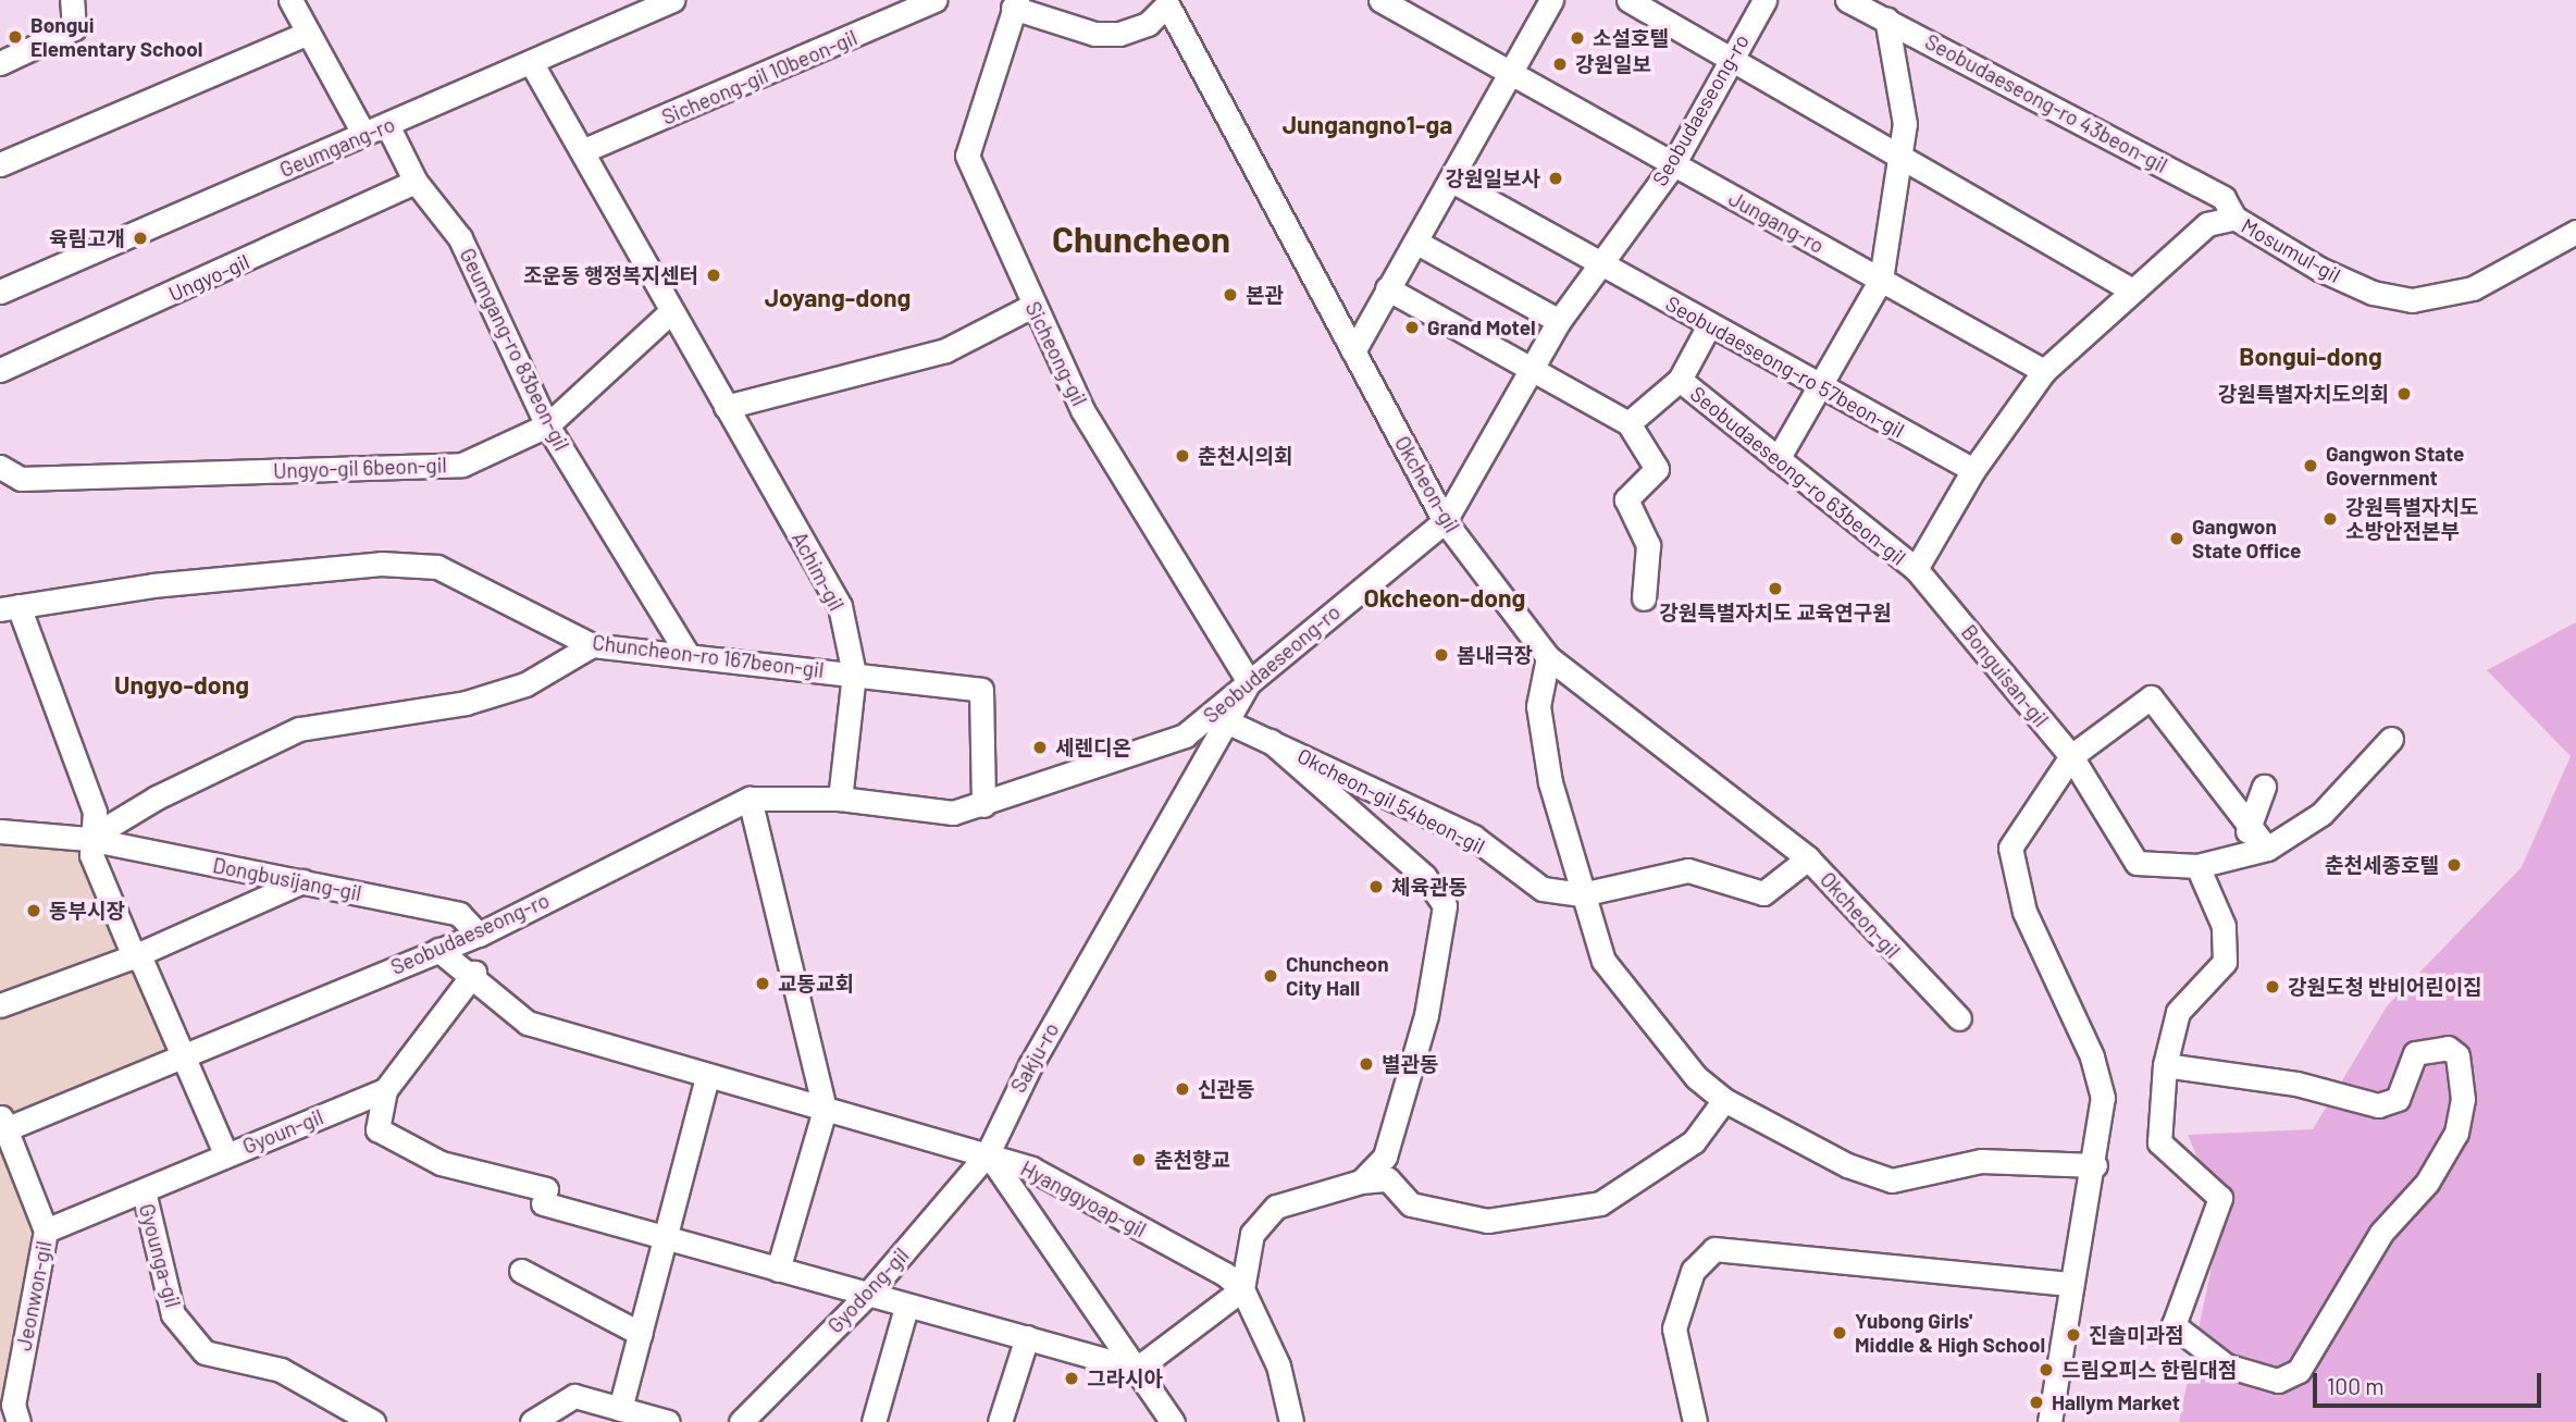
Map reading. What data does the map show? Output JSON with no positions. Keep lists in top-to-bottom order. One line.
{"streets":{"street":["Sicheong-gil 10beon-gil","Seobudaeseong-ro 43beon-gil","Seobudaeseong-ro","Geumgang-ro","Jungang-ro","Mosumul-gil","Ungyo-gil","Geumgang-ro 83beon-gil","Sicheong-gil","Seobudaeseong-ro 57beon-gil","Ungyo-gil 6beon-gil","Seobudaeseong-ro 63beon-gil","Okcheon-gil","Achim-gil","Chuncheon-ro 167beon-gil","Bonguisan-gil","Okcheon-gil 54beon-gil","Dongbusijang-gil","Sakju-ro","Gyoun-gil","Hyanggyoap-gil","Gyounga-gil","Gyodong-gil","Jeonwon-gil"]},"crossings":[["Sicheong-gil 10beon-gil","Achim-gil"],["Seobudaeseong-ro 43beon-gil","Mosumul-gil"],["Seobudaeseong-ro","Jungang-ro"],["Seobudaeseong-ro","Sicheong-gil"],["Seobudaeseong-ro","Seobudaeseong-ro 57beon-gil"],["Seobudaeseong-ro","Okcheon-gil"],["Seobudaeseong-ro","Achim-gil"],["Seobudaeseong-ro","Chuncheon-ro 167beon-gil"],["Seobudaeseong-ro","Dongbusijang-gil"],["Seobudaeseong-ro","Sakju-ro"],["Seobudaeseong-ro","Hyanggyoap-gil"],["Seobudaeseong-ro","Jeonwon-gil"],["Geumgang-ro","Geumgang-ro 83beon-gil"],["Geumgang-ro","Achim-gil"],["Jungang-ro","Mosumul-gil"],["Ungyo-gil","Geumgang-ro 83beon-gil"],["Geumgang-ro 83beon-gil","Ungyo-gil 6beon-gil"],["Geumgang-ro 83beon-gil","Chuncheon-ro 167beon-gil"],["Sicheong-gil","Okcheon-gil"],["Sicheong-gil","Sakju-ro"],["Ungyo-gil 6beon-gil","Achim-gil"],["Seobudaeseong-ro 63beon-gil","Bonguisan-gil"],["Okcheon-gil","Okcheon-gil 54beon-gil"],["Achim-gil","Chuncheon-ro 167beon-gil"],["Chuncheon-ro 167beon-gil","Dongbusijang-gil"],["Okcheon-gil 54beon-gil","Sakju-ro"],["Sakju-ro","Hyanggyoap-gil"],["Sakju-ro","Gyodong-gil"],["Gyoun-gil","Gyounga-gil"],["Gyoun-gil","Jeonwon-gil"],["Hyanggyoap-gil","Gyodong-gil"]],"districts":["Jungangno1-ga","Chuncheon","Joyang-dong","Bongui-dong","Okcheon-dong","Ungyo-dong"],"places":["Bongui Elementary School","소설호텔","강원일보","강원일보사","육림고개","조운동 행정복지센터","본관","Grand Motel","강원특별자치도의회","춘천시의회","Gangwon State Government","강원특별자치도 소방안전본부","Gangwon State Office","강원특별자치도 교육연구원","봄내극장","세렌디온","춘천세종호텔","체육관동","동부시장","Chuncheon City Hall","교동교회","강원도청 반비어린이집","별관동","신관동","춘천향교","Yubong Girls' Middle & High School","진솔미과점","드림오피스 한림대점","그라시아","Hallym Market"],"scale_bar":"100 m"}
